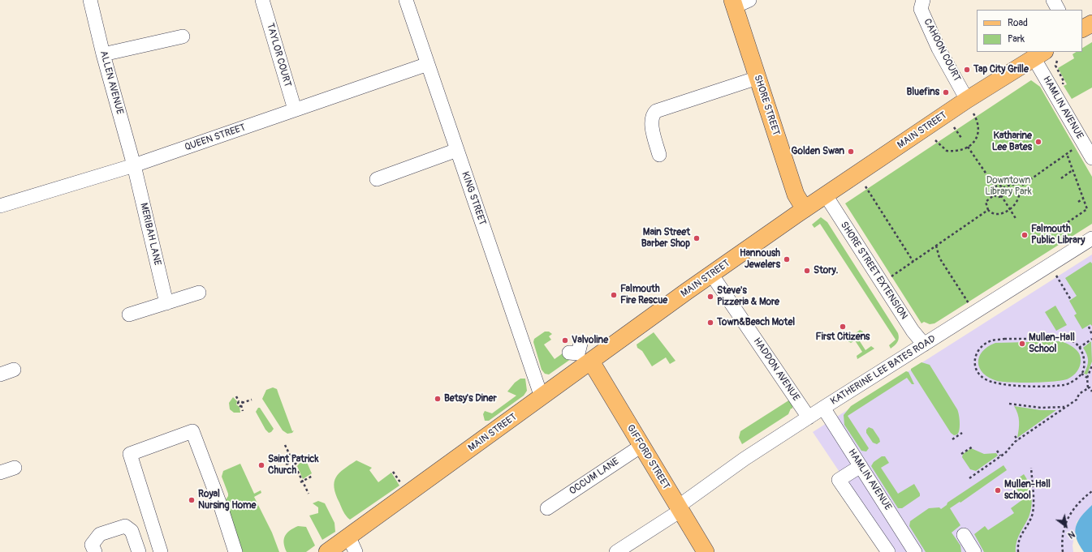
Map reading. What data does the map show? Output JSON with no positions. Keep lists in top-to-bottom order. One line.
{"streets":{"main road":["SHORE STREET","MAIN STREET","GIFFORD STREET"],"street":["CAHOON COURT","TAYLOR COURT","ALLEN AVENUE","HAMLIN AVENUE","QUEEN STREET","KING STREET","MERIBAH LANE","SHORE STREET EXTENSION","HADDON AVENUE","KATHERINE LEE BATES ROAD","OCCUM LANE"]},"crossings":[["CAHOON COURT","MAIN STREET"],["TAYLOR COURT","QUEEN STREET"],["ALLEN AVENUE","QUEEN STREET"],["ALLEN AVENUE","MERIBAH LANE"],["SHORE STREET","MAIN STREET"],["HAMLIN AVENUE","MAIN STREET"],["HAMLIN AVENUE","KATHERINE LEE BATES ROAD"],["MAIN STREET","KING STREET"],["MAIN STREET","SHORE STREET EXTENSION"],["MAIN STREET","HADDON AVENUE"],["MAIN STREET","GIFFORD STREET"],["QUEEN STREET","KING STREET"],["QUEEN STREET","MERIBAH LANE"],["SHORE STREET EXTENSION","KATHERINE LEE BATES ROAD"],["HADDON AVENUE","KATHERINE LEE BATES ROAD"],["KATHERINE LEE BATES ROAD","GIFFORD STREET"],["GIFFORD STREET","OCCUM LANE"]],"parks":["Downtown Library Park"],"places":["Tap City Grille","Bluefins","Katharine Lee Bates","Golden Swan","Falmouth Public Library","Main Street Barber Shop","Hannoush Jewelers","Story.","Falmouth Fire Rescue","Steve's Pizzeria & More","Town&Beach Motel","First Citizens","Valvoline","Mullen-Hall School","Betsy's Diner","Saint Patrick Church","Mullen-Hall school","Royal Nursing Home"],"legend":["Road","Park"],"north":"bottom right"}
